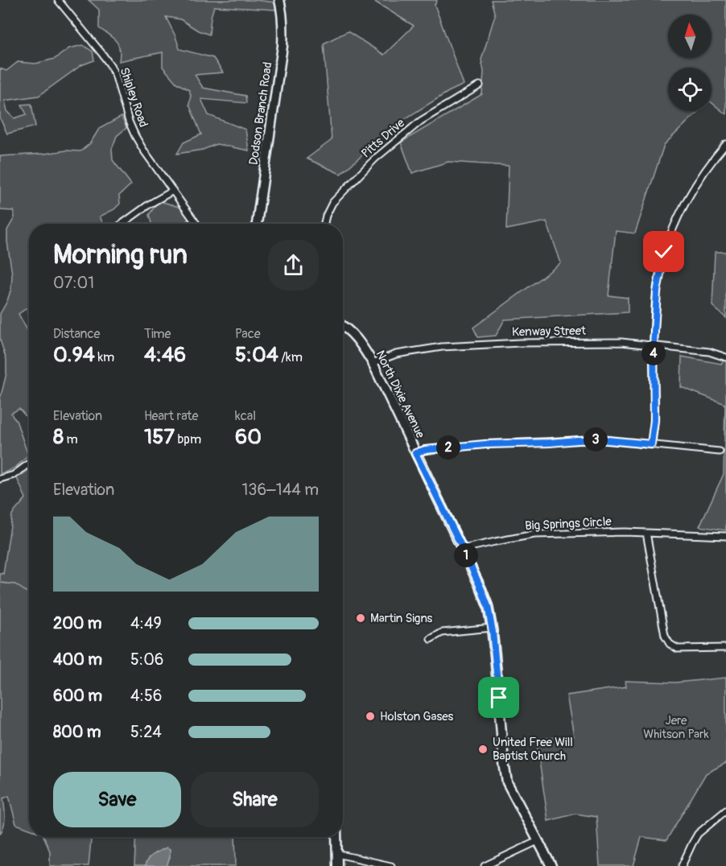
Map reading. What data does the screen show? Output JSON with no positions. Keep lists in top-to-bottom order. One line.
{"streets":{"street":["Shipley Road","Dodson Branch Road","Pitts Drive","Kenway Street","North Dixie Avenue","Big Springs Circle"]},"crossings":[["Kenway Street","North Dixie Avenue"],["North Dixie Avenue","Big Springs Circle"]],"parks":["Jere Whitson Park"],"places":["Martin Signs","Holston Gases","United Free Will Baptist Church"],"north":"top","page":{"heading":["Morning run","07:01"],"stats":[["Distance","0.94 km"],["Time","4:46"],["Pace","5:04 /km"],["Elevation","8 m"],["Heart rate","157 bpm"],["kcal","60"]],"pins":["4","3","2","1"],"chart":["Elevation","136–144 m"],"list":[{"name":"200 m","note":"4:49"},{"name":"400 m","note":"5:06"},{"name":"600 m","note":"4:56"},{"name":"800 m","note":"5:24"}],"buttons":["Save","Share"]}}
